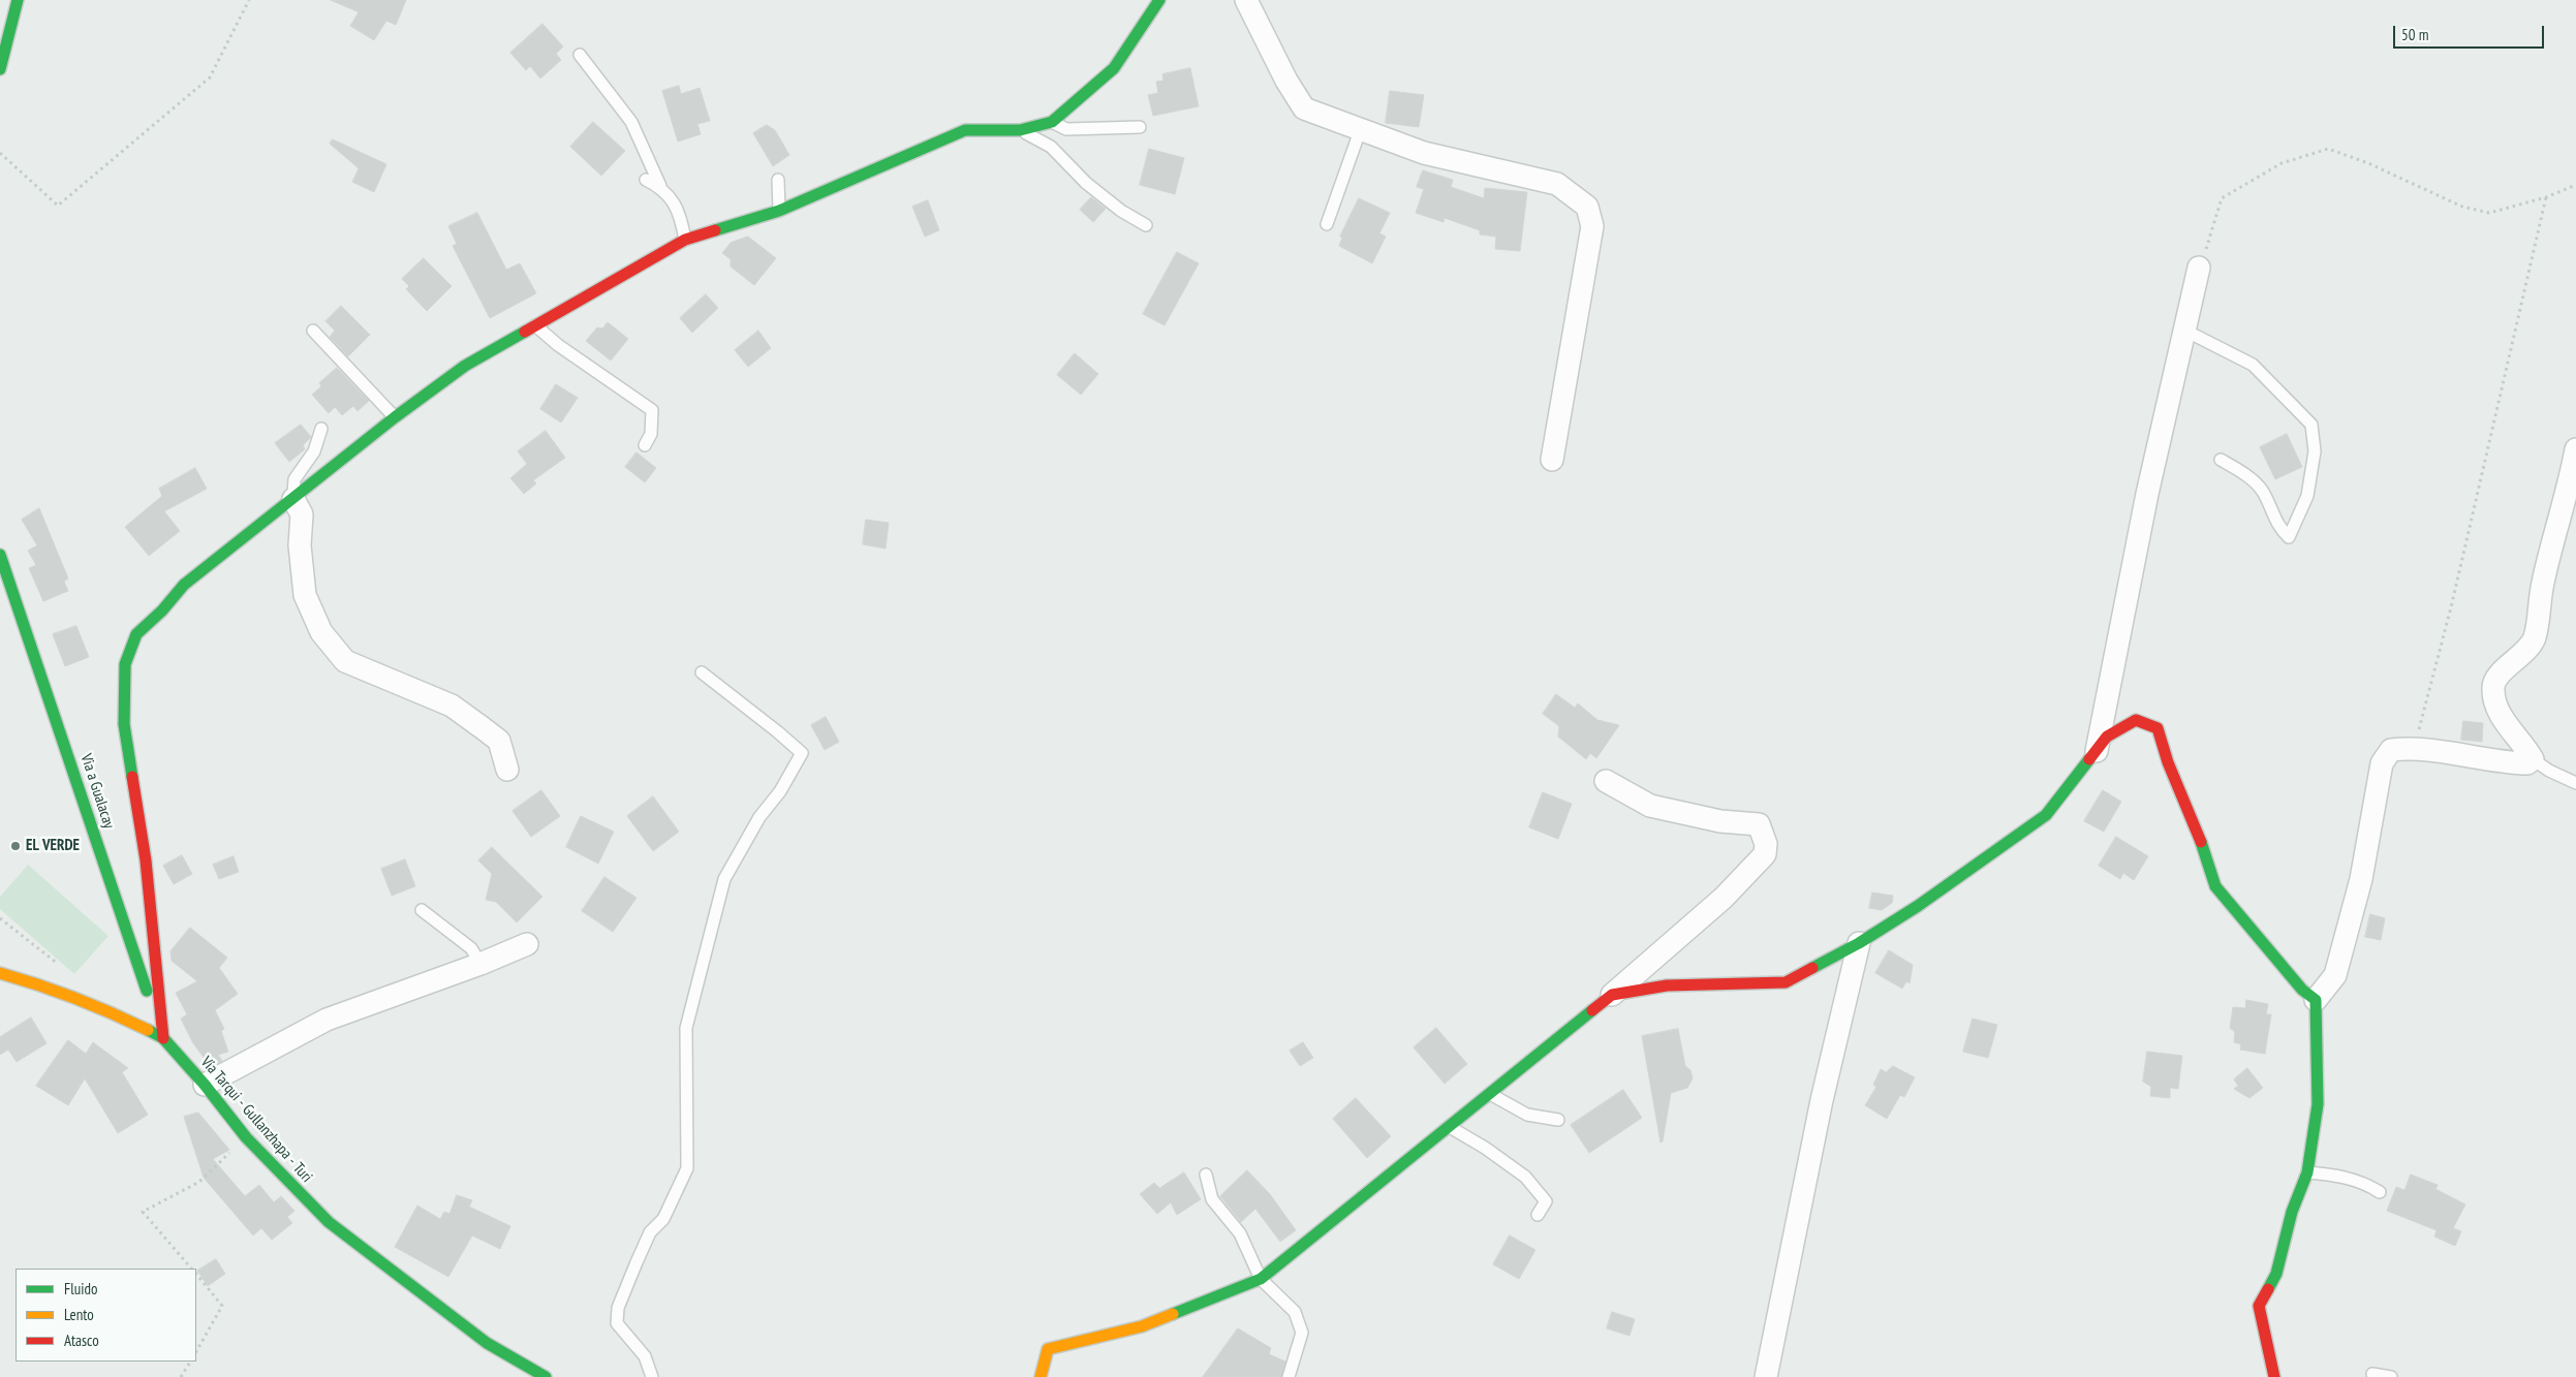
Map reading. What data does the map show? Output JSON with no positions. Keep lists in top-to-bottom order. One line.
{"streets":{"street":["Via a Gualacay","Vía Tarqui - Gullanzhapa - Turi"]},"crossings":[["Via a Gualacay","Vía Tarqui - Gullanzhapa - Turi"]],"places":["EL VERDE"],"legend":["Fluido","Lento","Atasco"],"scale_bar":"50 m"}
